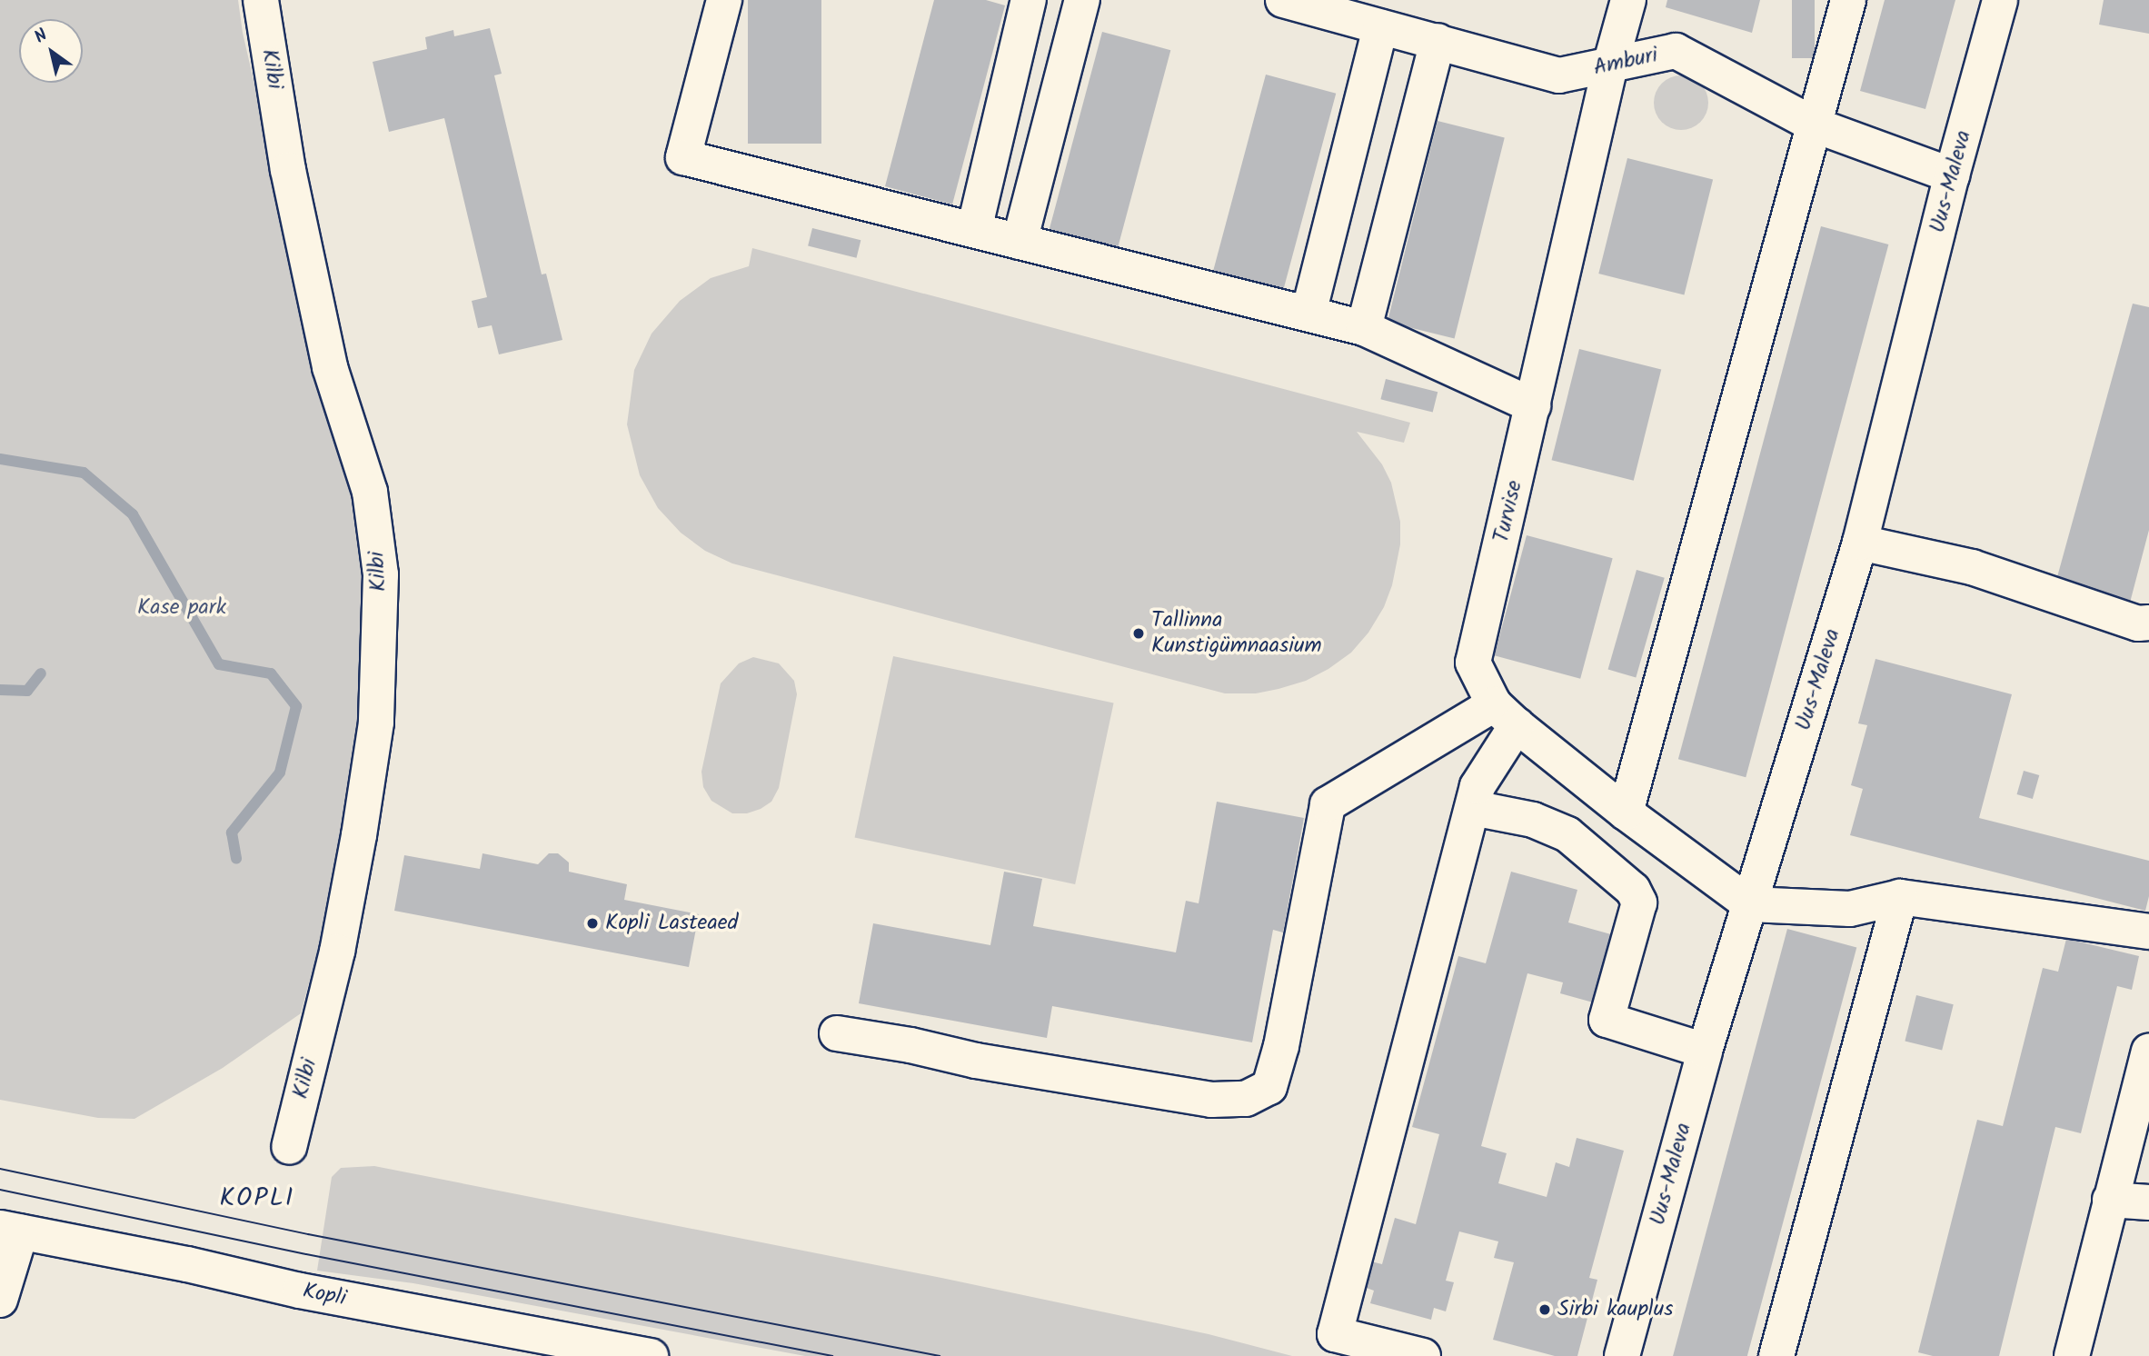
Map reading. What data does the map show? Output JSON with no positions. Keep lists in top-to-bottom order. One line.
{"streets":{"street":["Amburi","Kilbi","Uus-Maleva","Turvise","Kopli"]},"crossings":[["Amburi","Uus-Maleva"],["Amburi","Turvise"],["Uus-Maleva","Turvise"]],"districts":["KOPLI"],"parks":["Kase park"],"places":["Tallinna Kunstigümnaasium","Kopli Lasteaed","Sirbi kauplus"],"north":"top left"}
